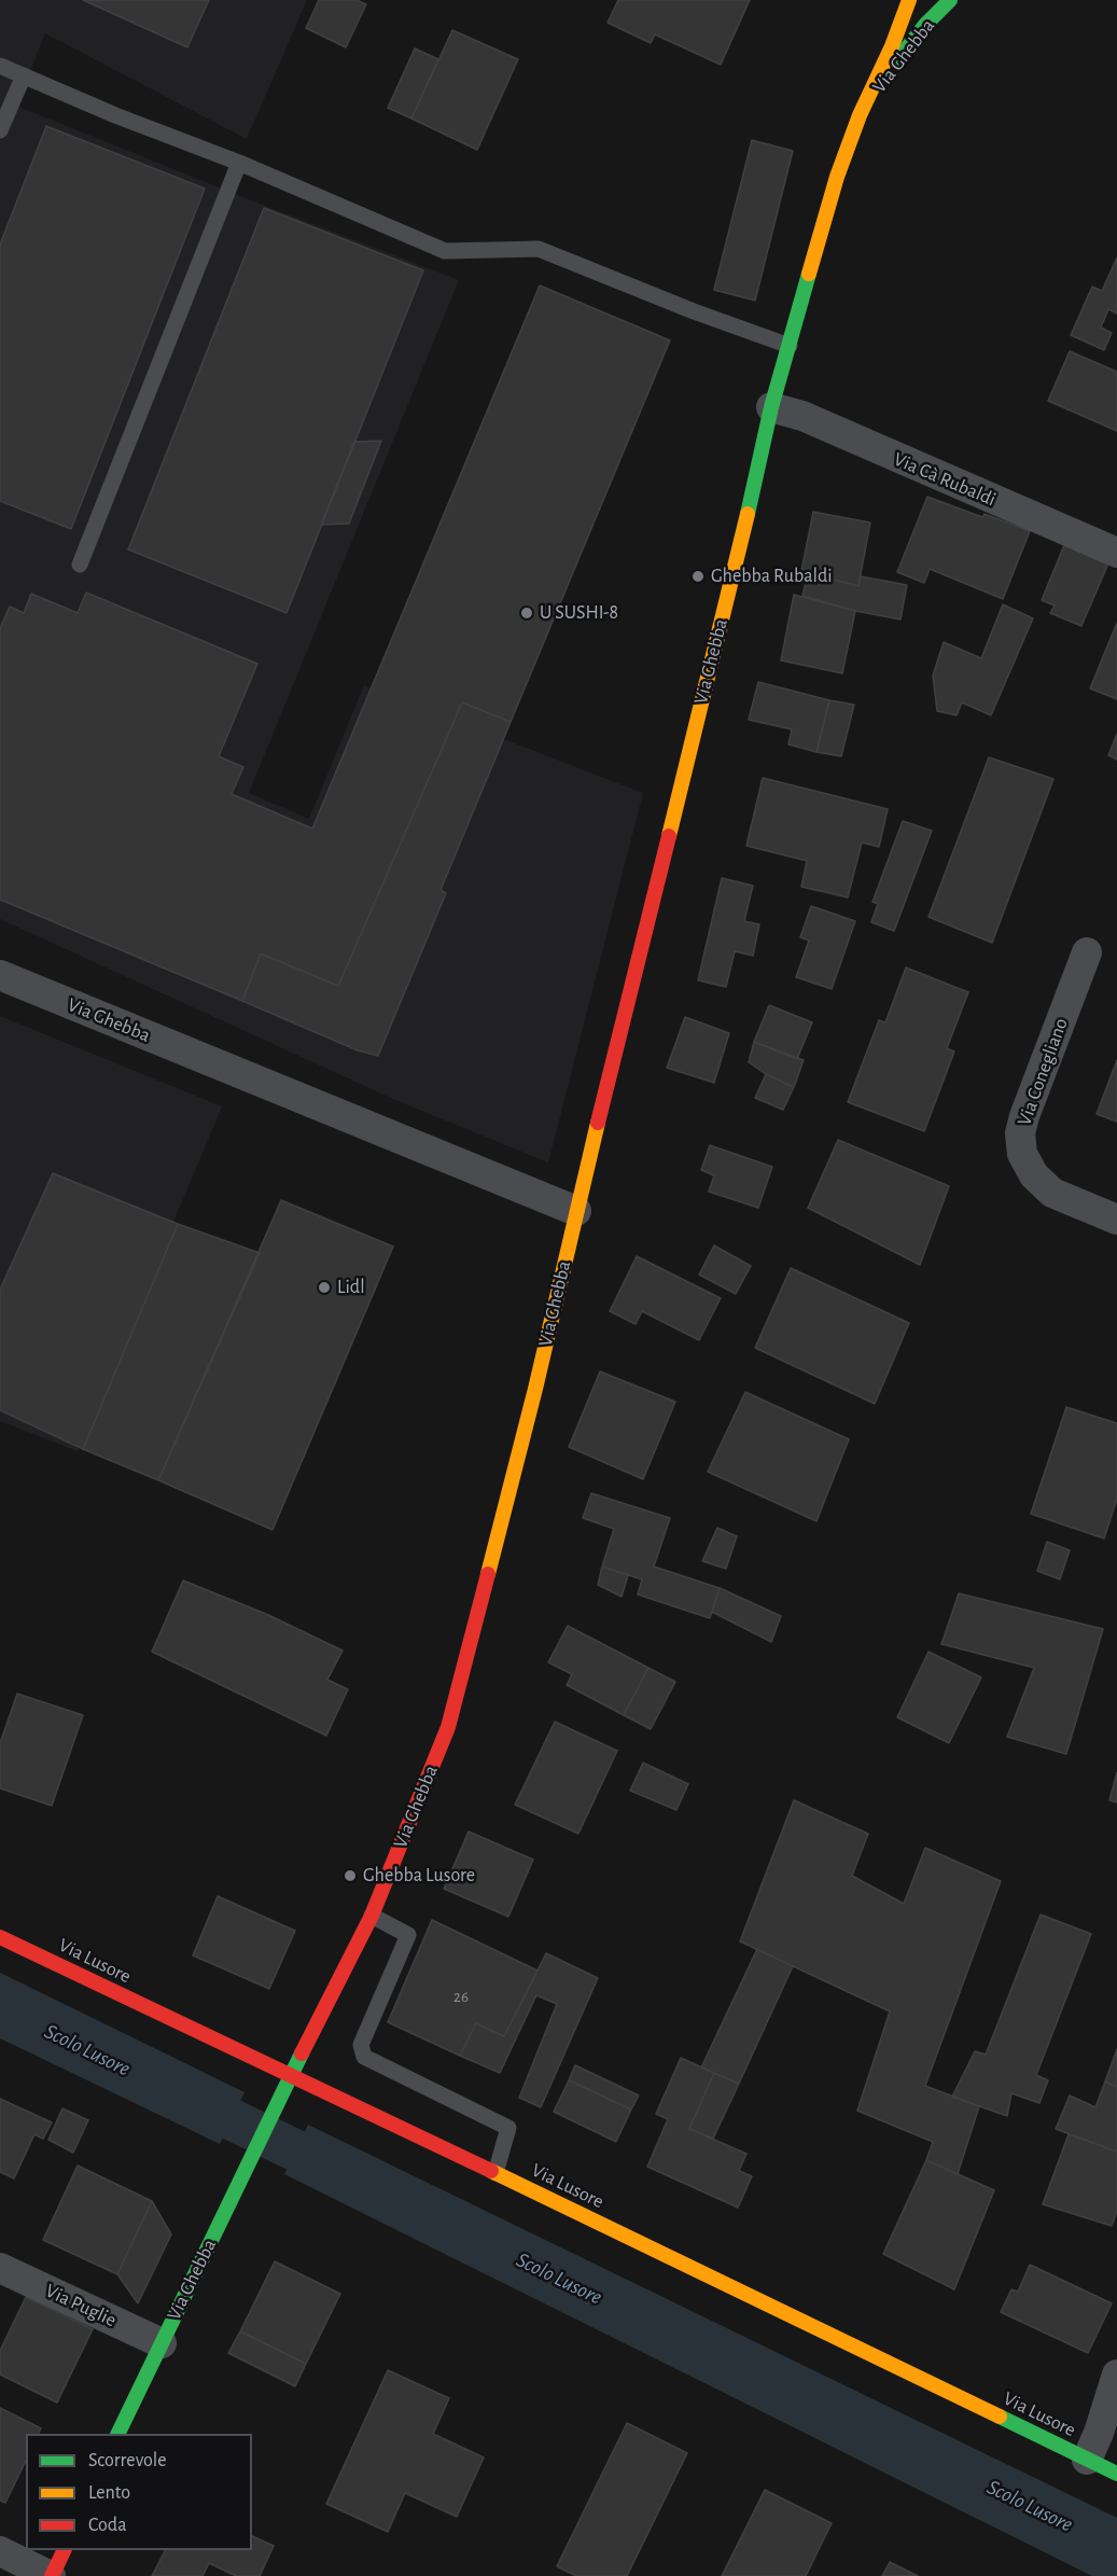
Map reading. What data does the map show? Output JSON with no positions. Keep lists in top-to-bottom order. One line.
{"streets":{"street":["Via Ghebba","Via Cà Rubaldi","Via Conegliano","Via Lusore","Via Puglie"]},"crossings":[["Via Ghebba","Via Cà Rubaldi"],["Via Ghebba","Via Lusore"],["Via Ghebba","Via Puglie"]],"water":["Scolo Lusore"],"places":["Ghebba Rubaldi","U SUSHI-8","Lidl","Ghebba Lusore"],"house_numbers":["26"],"legend":["Scorrevole","Lento","Coda"]}
